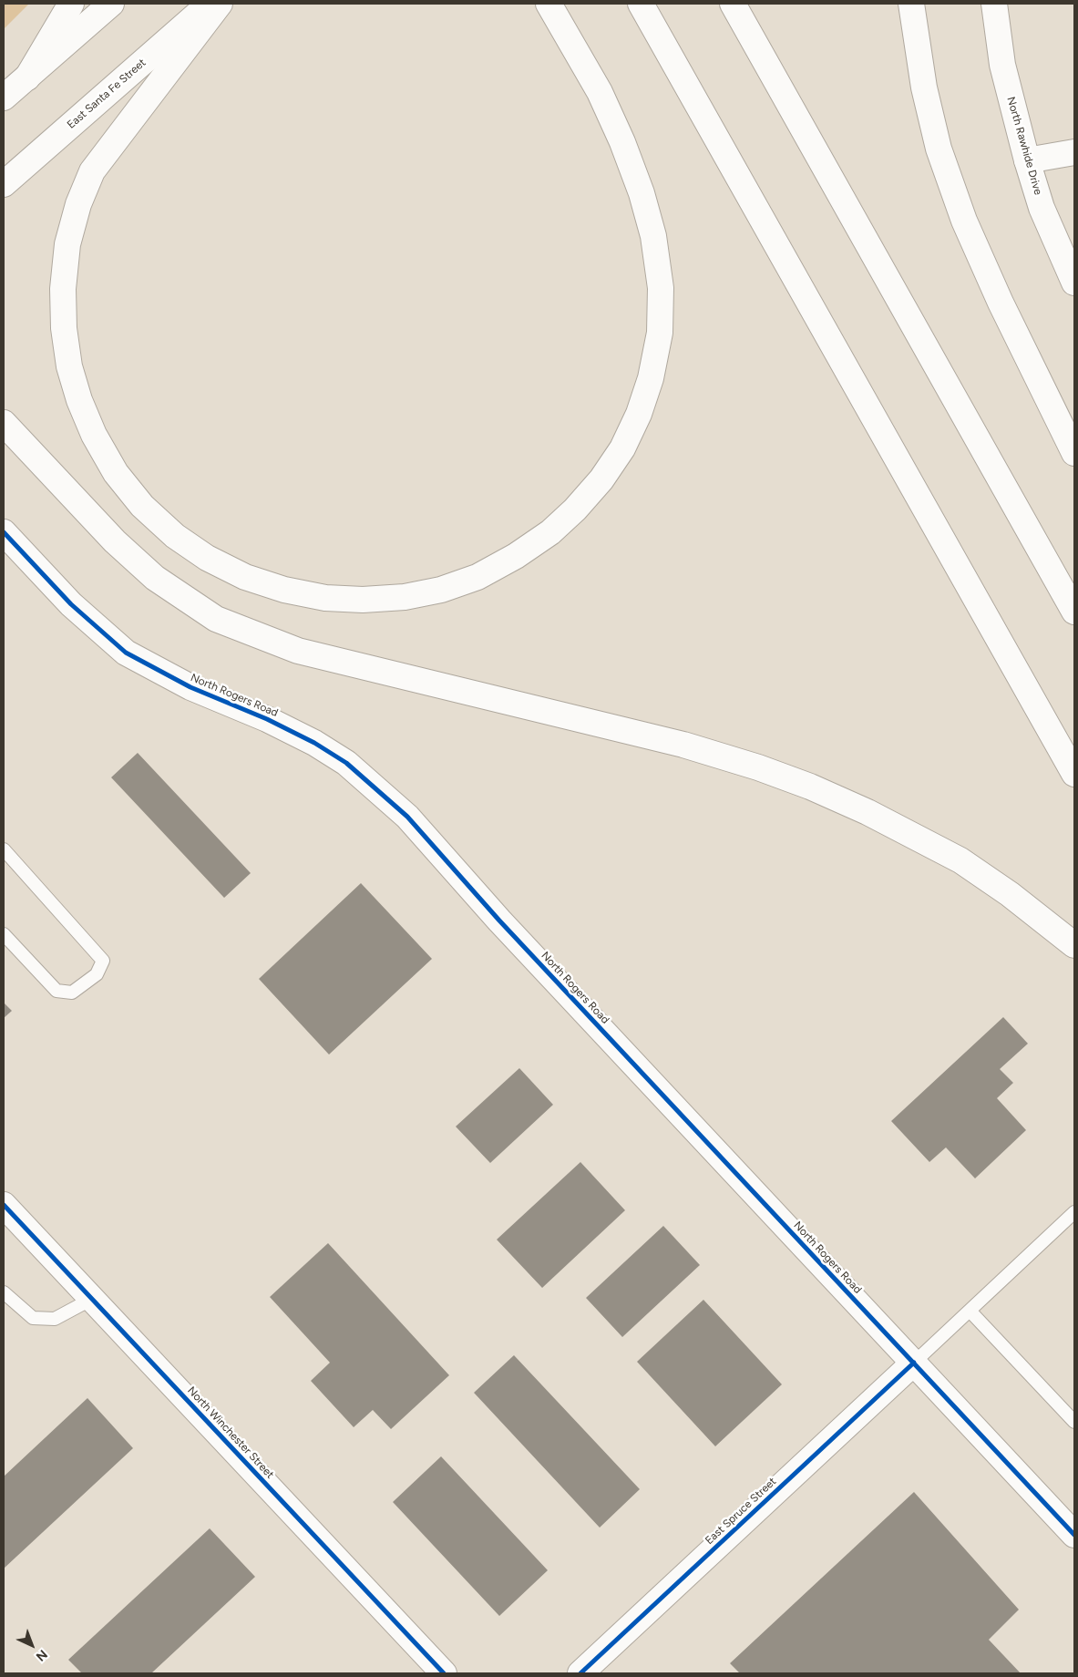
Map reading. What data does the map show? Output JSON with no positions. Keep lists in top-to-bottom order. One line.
{"streets":{"main road":["East Santa Fe Street","North Rawhide Drive","North Rogers Road","North Winchester Street","East Spruce Street"]},"crossings":[["North Rogers Road","East Spruce Street"]],"north":"bottom right"}
